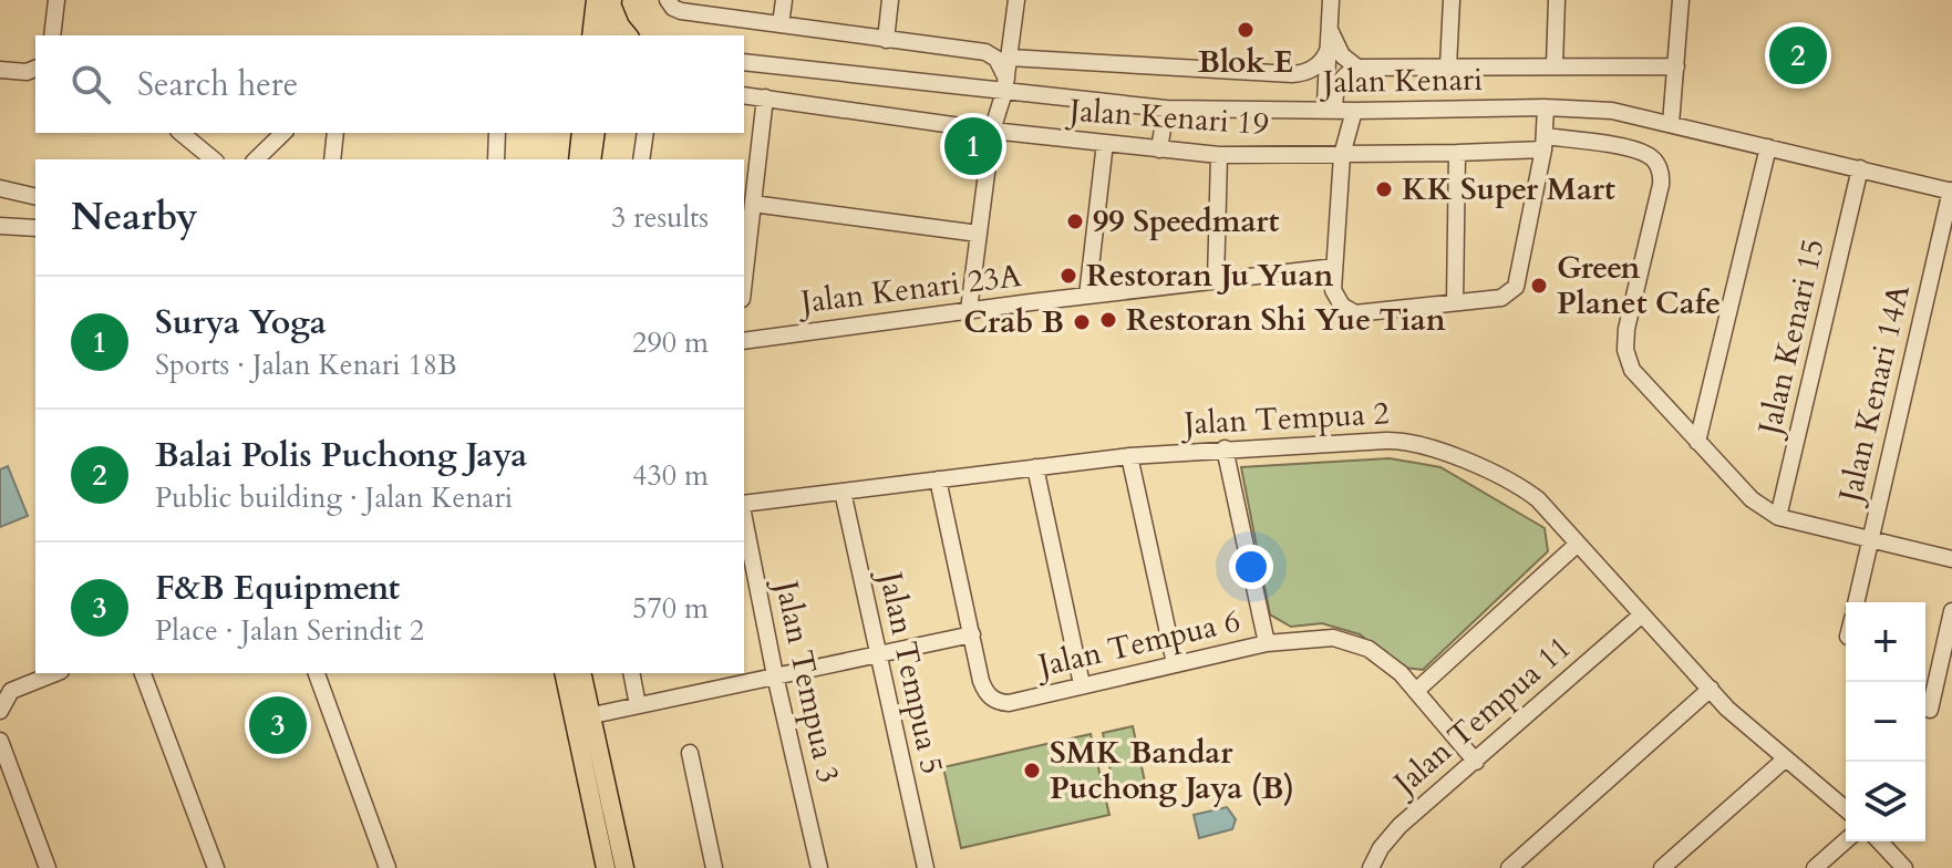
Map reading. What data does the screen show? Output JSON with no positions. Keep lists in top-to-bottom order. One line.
{"streets":{"street":["Jalan Kenari","Jalan Kenari 19","Jalan Kenari 23A","Jalan Kenari 15","Jalan Kenari 14A","Jalan Tempua 2","Jalan Tempua 6","Jalan Tempua 5","Jalan Tempua 3","Jalan Tempua 11"]},"crossings":[["Jalan Kenari","Jalan Kenari 15"],["Jalan Kenari","Jalan Kenari 14A"],["Jalan Tempua 2","Jalan Tempua 6"],["Jalan Tempua 2","Jalan Tempua 5"],["Jalan Tempua 2","Jalan Tempua 11"],["Jalan Tempua 6","Jalan Tempua 11"]],"places":["Blok E","KK Super Mart","99 Speedmart","Restoran Ju Yuan","Green Planet Cafe","Restoran Shi Yue Tian","Crab B","SMK Bandar Puchong Jaya (B)"],"page":{"pins":["2","1","3"],"search":"Search here","heading":["Nearby","3 results"],"list":[{"mark":"1","name":"Surya Yoga","note":"Sports · Jalan Kenari 18B","value":"290 m"},{"mark":"2","name":"Balai Polis Puchong Jaya","note":"Public building · Jalan Kenari","value":"430 m"},{"mark":"3","name":"F&B Equipment","note":"Place · Jalan Serindit 2","value":"570 m"}],"map_buttons":["+","−"]}}
